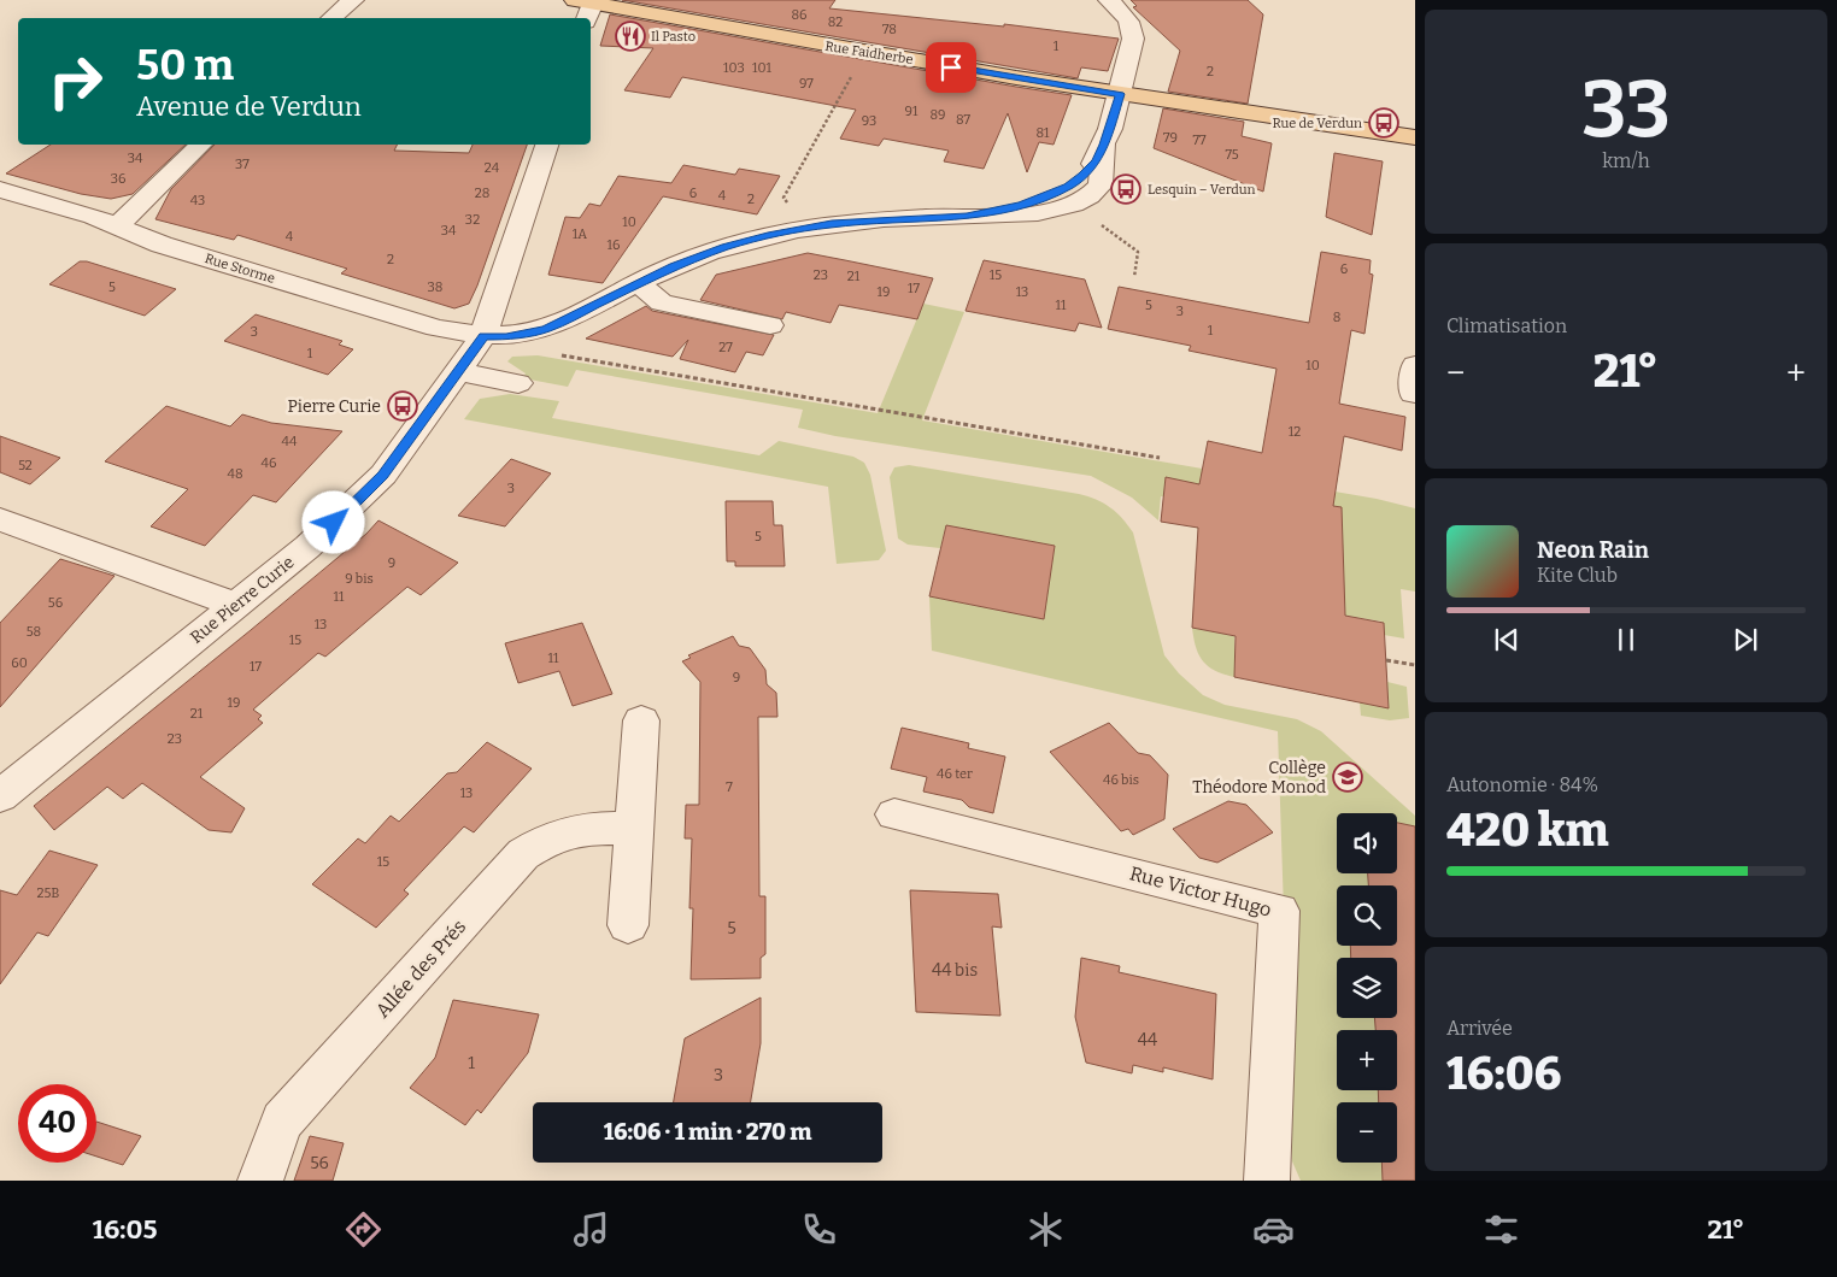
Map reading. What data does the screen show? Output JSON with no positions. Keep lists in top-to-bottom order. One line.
{"streets":{"main road":["Rue Faidherbe"],"street":["Rue Storme","Rue Pierre Curie","Rue Victor Hugo","Allée des Prés"]},"crossings":[["Rue Storme","Rue Pierre Curie"]],"places":{"restaurant":["Il Pasto"],"bus stop":["Rue de Verdun","Lesquin – Verdun","Pierre Curie"],"school or university":["Collège Théodore Monod"]},"house_numbers":["86","82","78","1","103","101","2","97","91","89","87","93","81","79","77","75","34","37","24","36","28","6","4","2","43","32","10","34","1A","4","16","2","6","23","15","21","5","38","17","19","13","11","5","3","8","1","3","27","1","10","12","44","46","52","48","3","5","9","9 bis","11","56","13","58","15","11","60","17","9","19","21","23","46 ter","46 bis","7","13","15","25B","5","44 bis","44","1","3","56"],"page":{"tile":[["33","km/h"],"Climatisation",["Autonomie · 84%","420 km"],["Arrivée","16:06"]],"turn":["50 m","Avenue de Verdun"],"heat":["−","21°","+"],"song":["Neon Rain","Kite Club"],"map_buttons":["+","−"],"limit":"40","trip":"16:06 · 1 min · 270 m","tabs":["16:05","21°"]}}
